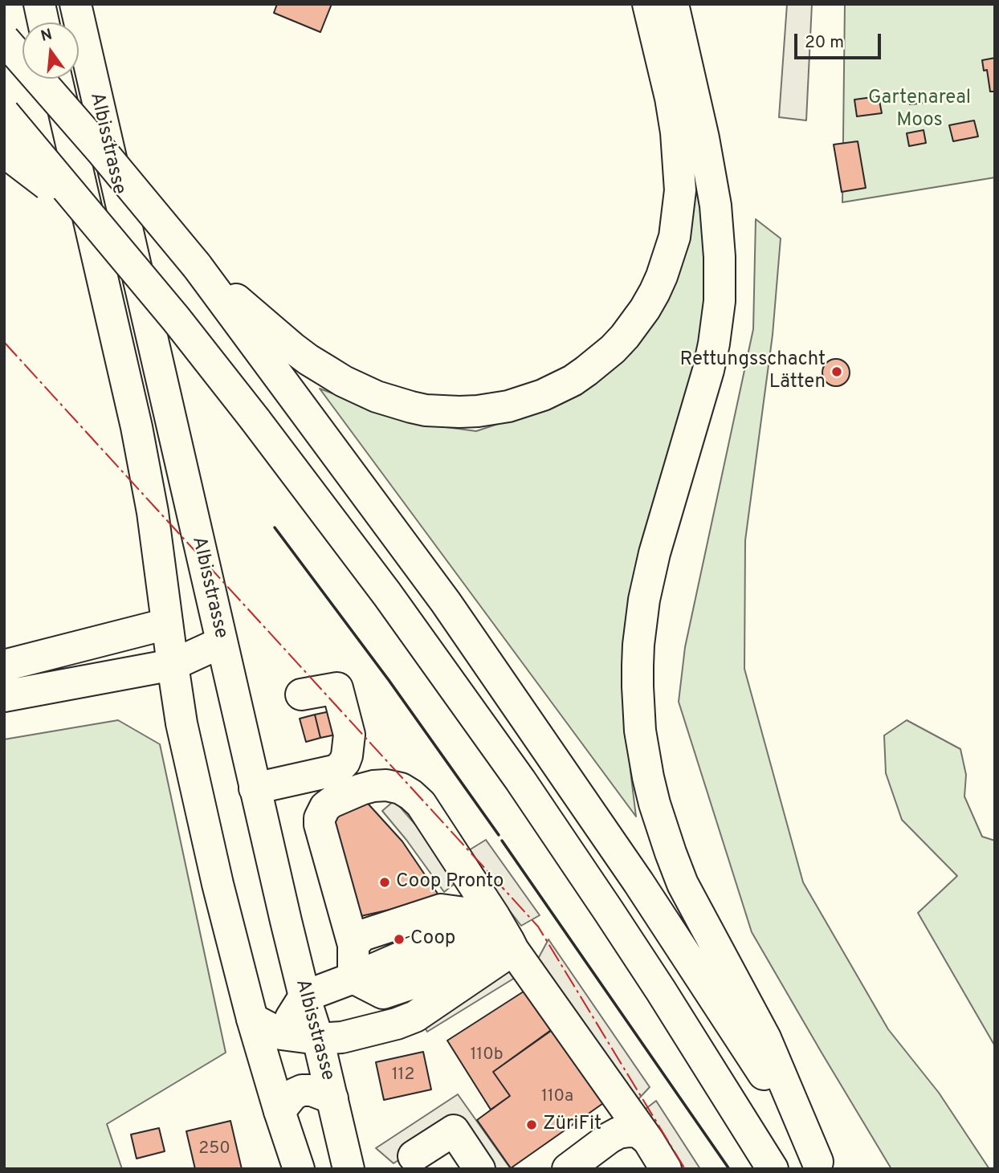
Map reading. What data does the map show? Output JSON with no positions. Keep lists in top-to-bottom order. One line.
{"streets":{"main road":["Albisstrasse"]},"parks":["Gartenareal Moos"],"places":["Rettungsschacht Lätten","Coop Pronto","Coop","ZüriFit"],"house_numbers":["110b","112","110a","250"],"scale_bar":"20 m","north":"top"}
